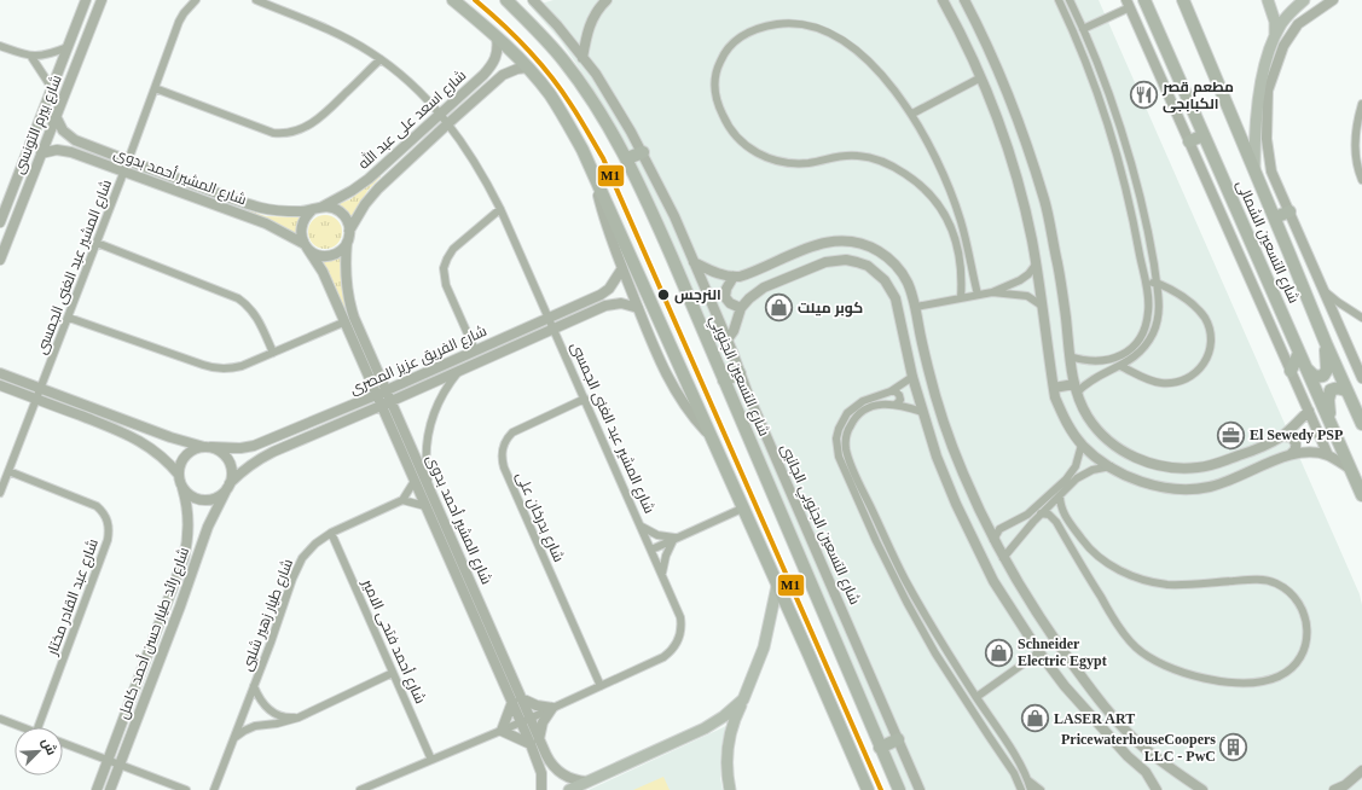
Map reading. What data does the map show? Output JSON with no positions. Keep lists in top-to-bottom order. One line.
{"streets":{"main road":["شارع التسعين الشمالى","شارع التسعين الجنوبي"],"street":["شارع اسعد على عبد الله","شارع بيرم التونسى","شارع المشير أحمد بدوى","شارع المشير عبد الغنى الجمسى","شارع الفريق عزيز المصرى","شارع بدرخان على","شارع التسعين الجنوبي الجانبى","شارع عبد القادر مختار","شارع طيار زهير شلبى","شارع رائد طيار حسن أحمد كامل","شارع أحمد فتحى الامير"]},"crossings":[["شارع اسعد على عبد الله","شارع المشير أحمد بدوى"],["شارع اسعد على عبد الله","شارع المشير عبد الغنى الجمسى"],["شارع بيرم التونسى","شارع المشير أحمد بدوى"],["شارع المشير أحمد بدوى","شارع المشير عبد الغنى الجمسى"],["شارع المشير أحمد بدوى","شارع الفريق عزيز المصرى"],["شارع المشير عبد الغنى الجمسى","شارع الفريق عزيز المصرى"],["شارع المشير عبد الغنى الجمسى","شارع بدرخان على"],["شارع المشير عبد الغنى الجمسى","شارع عبد القادر مختار"],["شارع المشير عبد الغنى الجمسى","شارع أحمد فتحى الامير"],["شارع الفريق عزيز المصرى","شارع رائد طيار حسن أحمد كامل"],["شارع طيار زهير شلبى","شارع أحمد فتحى الامير"]],"places":{"restaurant":["مطعم قصر الكبابجى"],"other":["النرجس"],"shop":["كوبر ميلت","Schneider Electric Egypt","LASER ART"],"office":["El Sewedy PSP"],"building":["PricewaterhouseCoopers LLC - PwC"]},"lines":["transit line M1"],"north":"top right"}
